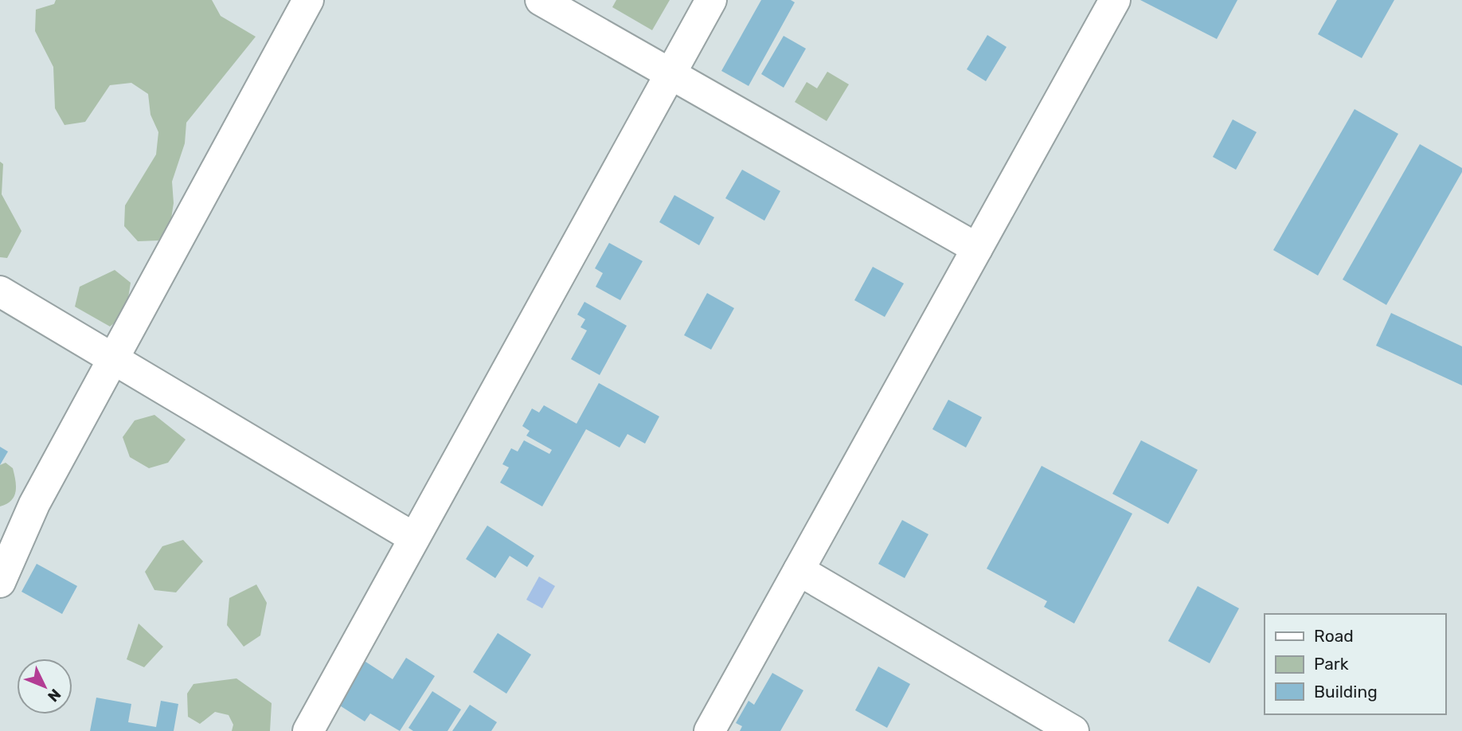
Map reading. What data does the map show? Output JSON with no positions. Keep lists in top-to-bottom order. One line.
{"legend":["Road","Park","Building"],"north":"bottom right"}
